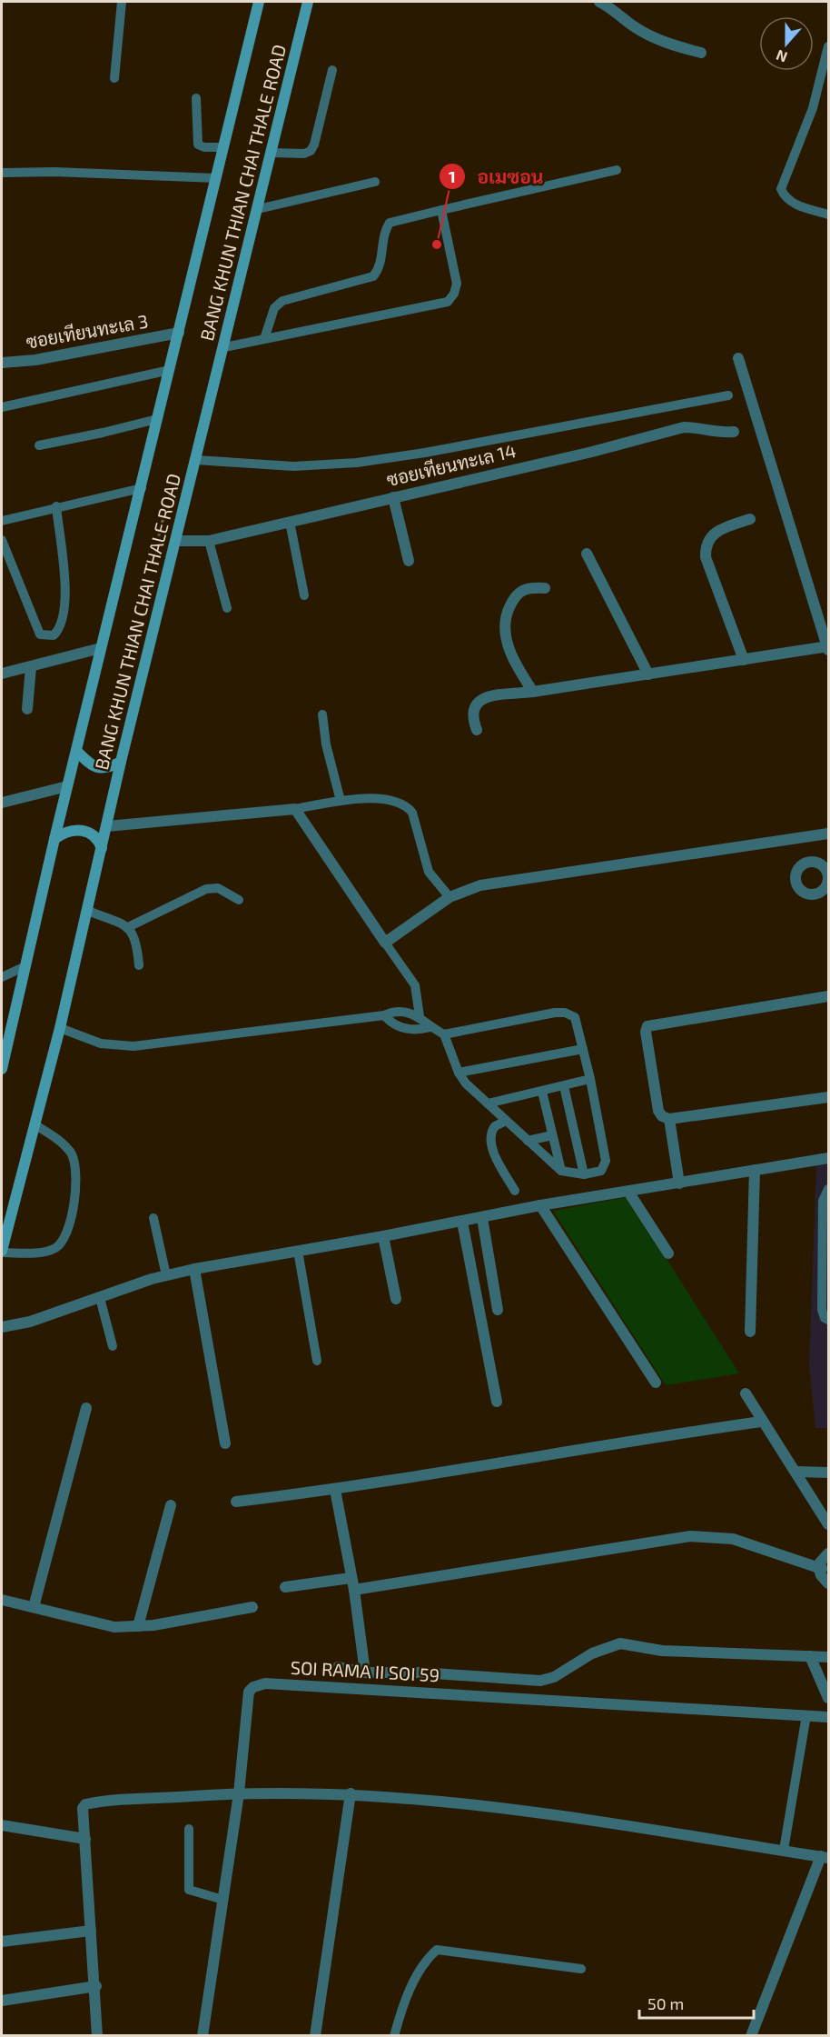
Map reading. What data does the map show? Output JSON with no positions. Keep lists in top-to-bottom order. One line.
{"streets":{"main road":["BANG KHUN THIAN CHAI THALE ROAD"],"street":["ซอยเทียนทะเล 3","ซอยเทียนทะเล 14","SOI RAMA II SOI 59"]},"crossings":[["BANG KHUN THIAN CHAI THALE ROAD","ซอยเทียนทะเล 3"],["BANG KHUN THIAN CHAI THALE ROAD","ซอยเทียนทะเล 14"]],"places":["อเมซอน"],"scale_bar":"50 m","north":"bottom"}
